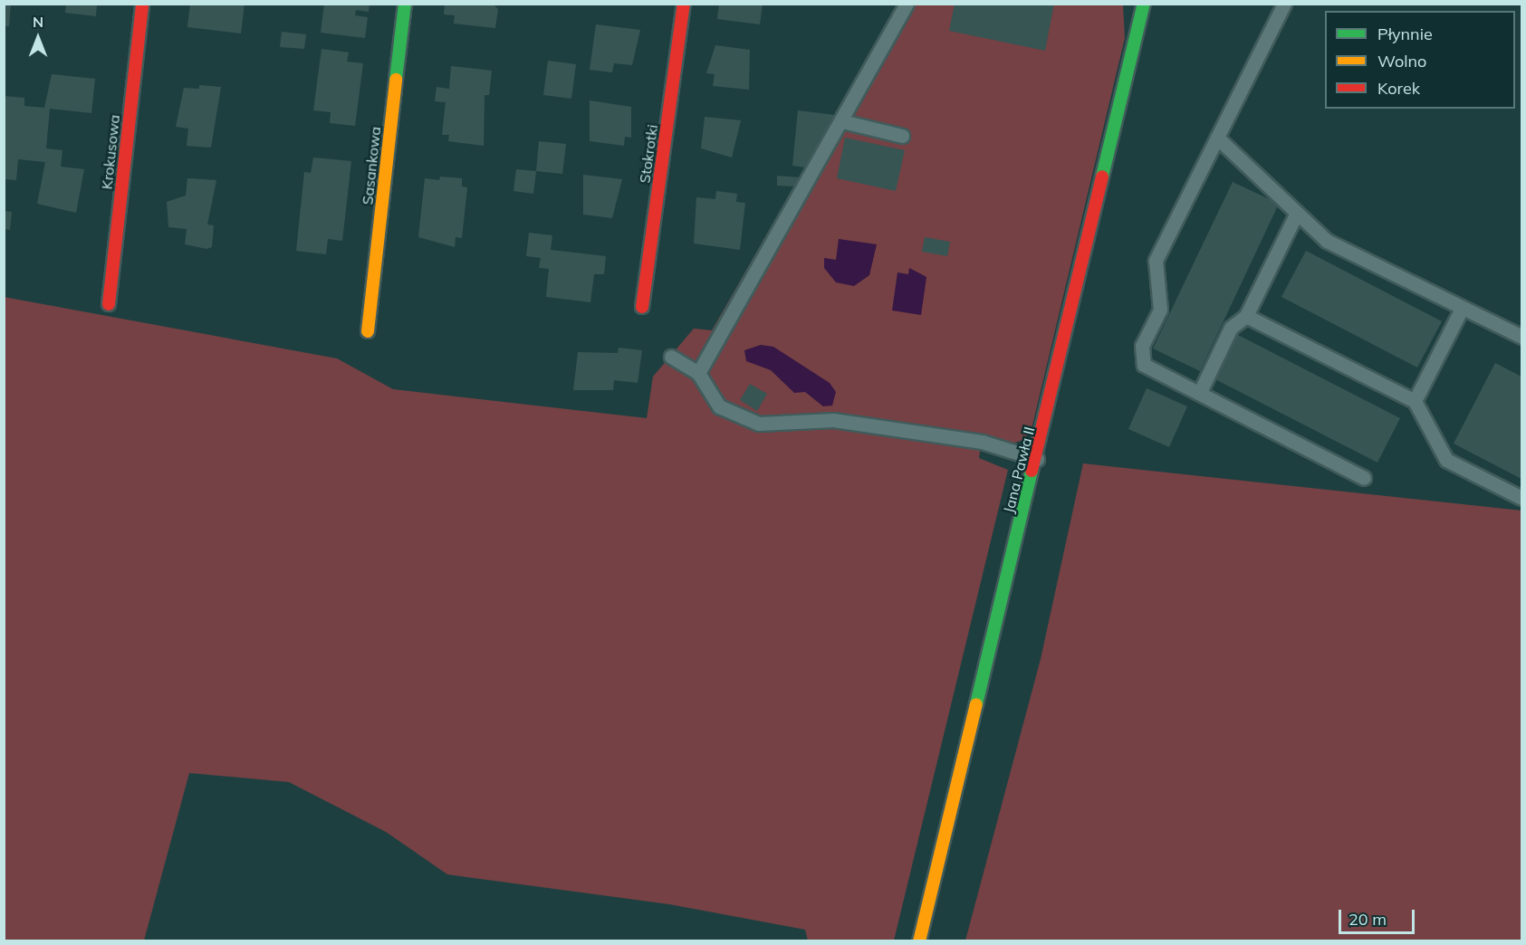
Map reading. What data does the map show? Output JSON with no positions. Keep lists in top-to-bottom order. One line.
{"streets":{"street":["Krokusowa","Stokrotki","Sasankowa","Jana Pawła II"]},"legend":["Płynnie","Wolno","Korek"],"scale_bar":"20 m","north":"top"}
